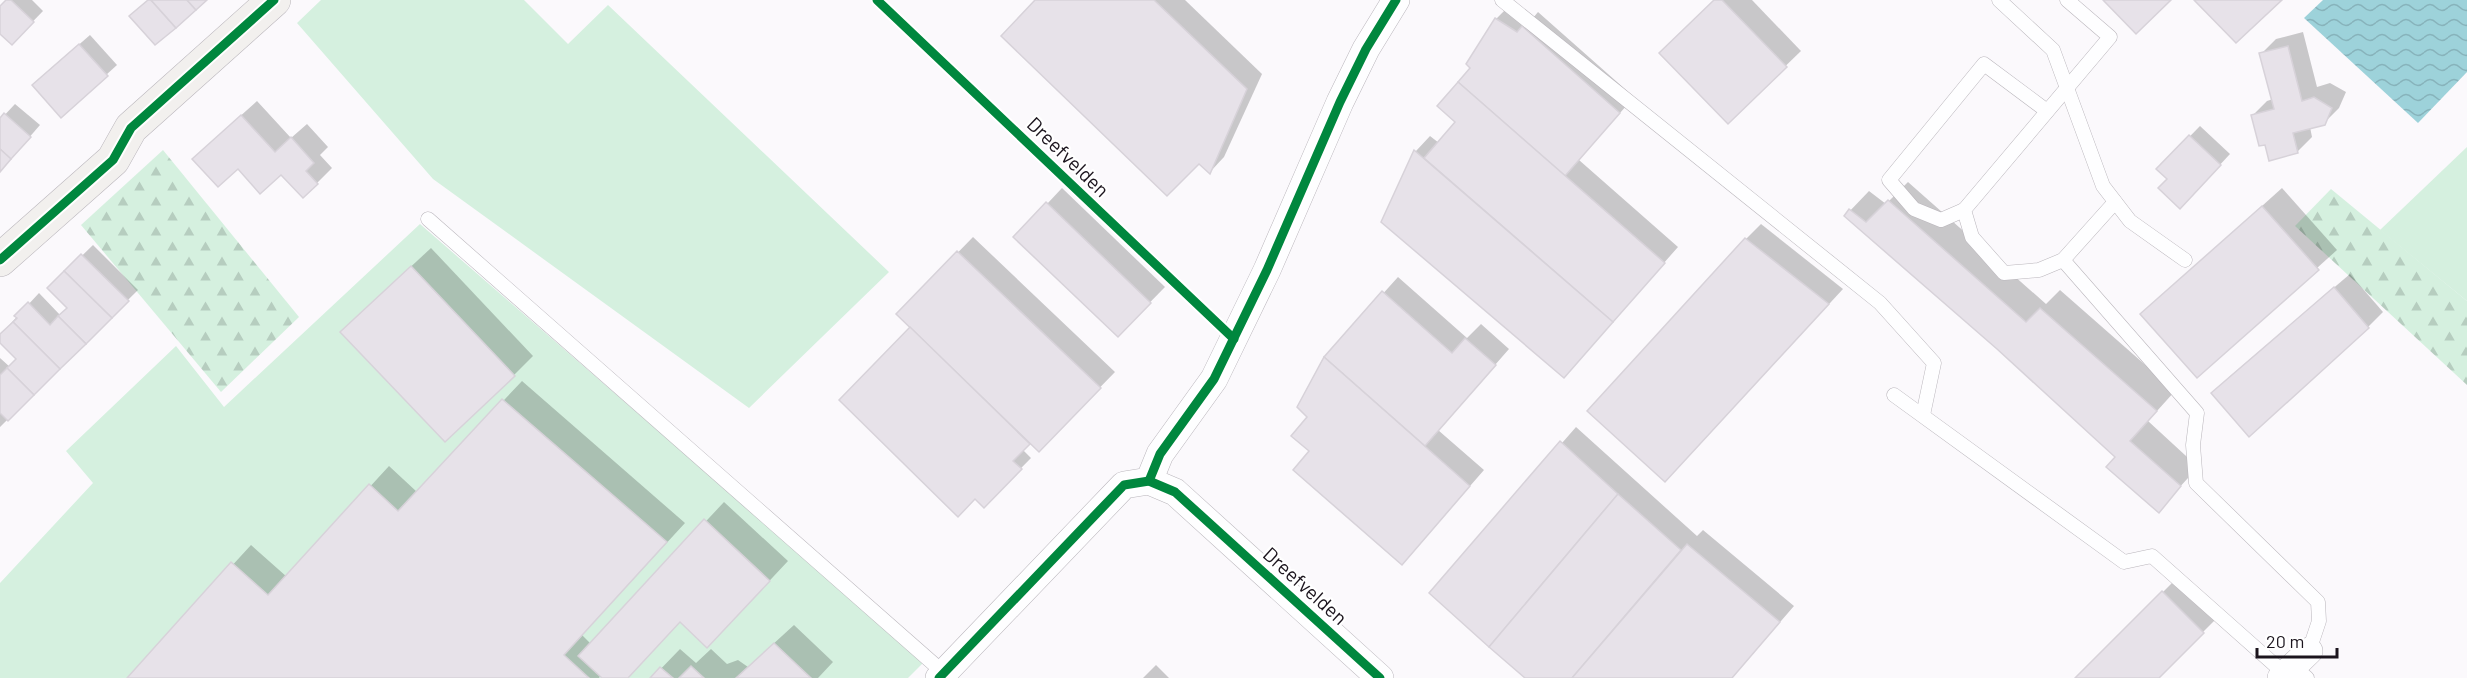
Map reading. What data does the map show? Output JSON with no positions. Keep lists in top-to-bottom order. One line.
{"streets":{"street":["Dreefvelden"]},"scale_bar":"20 m"}
